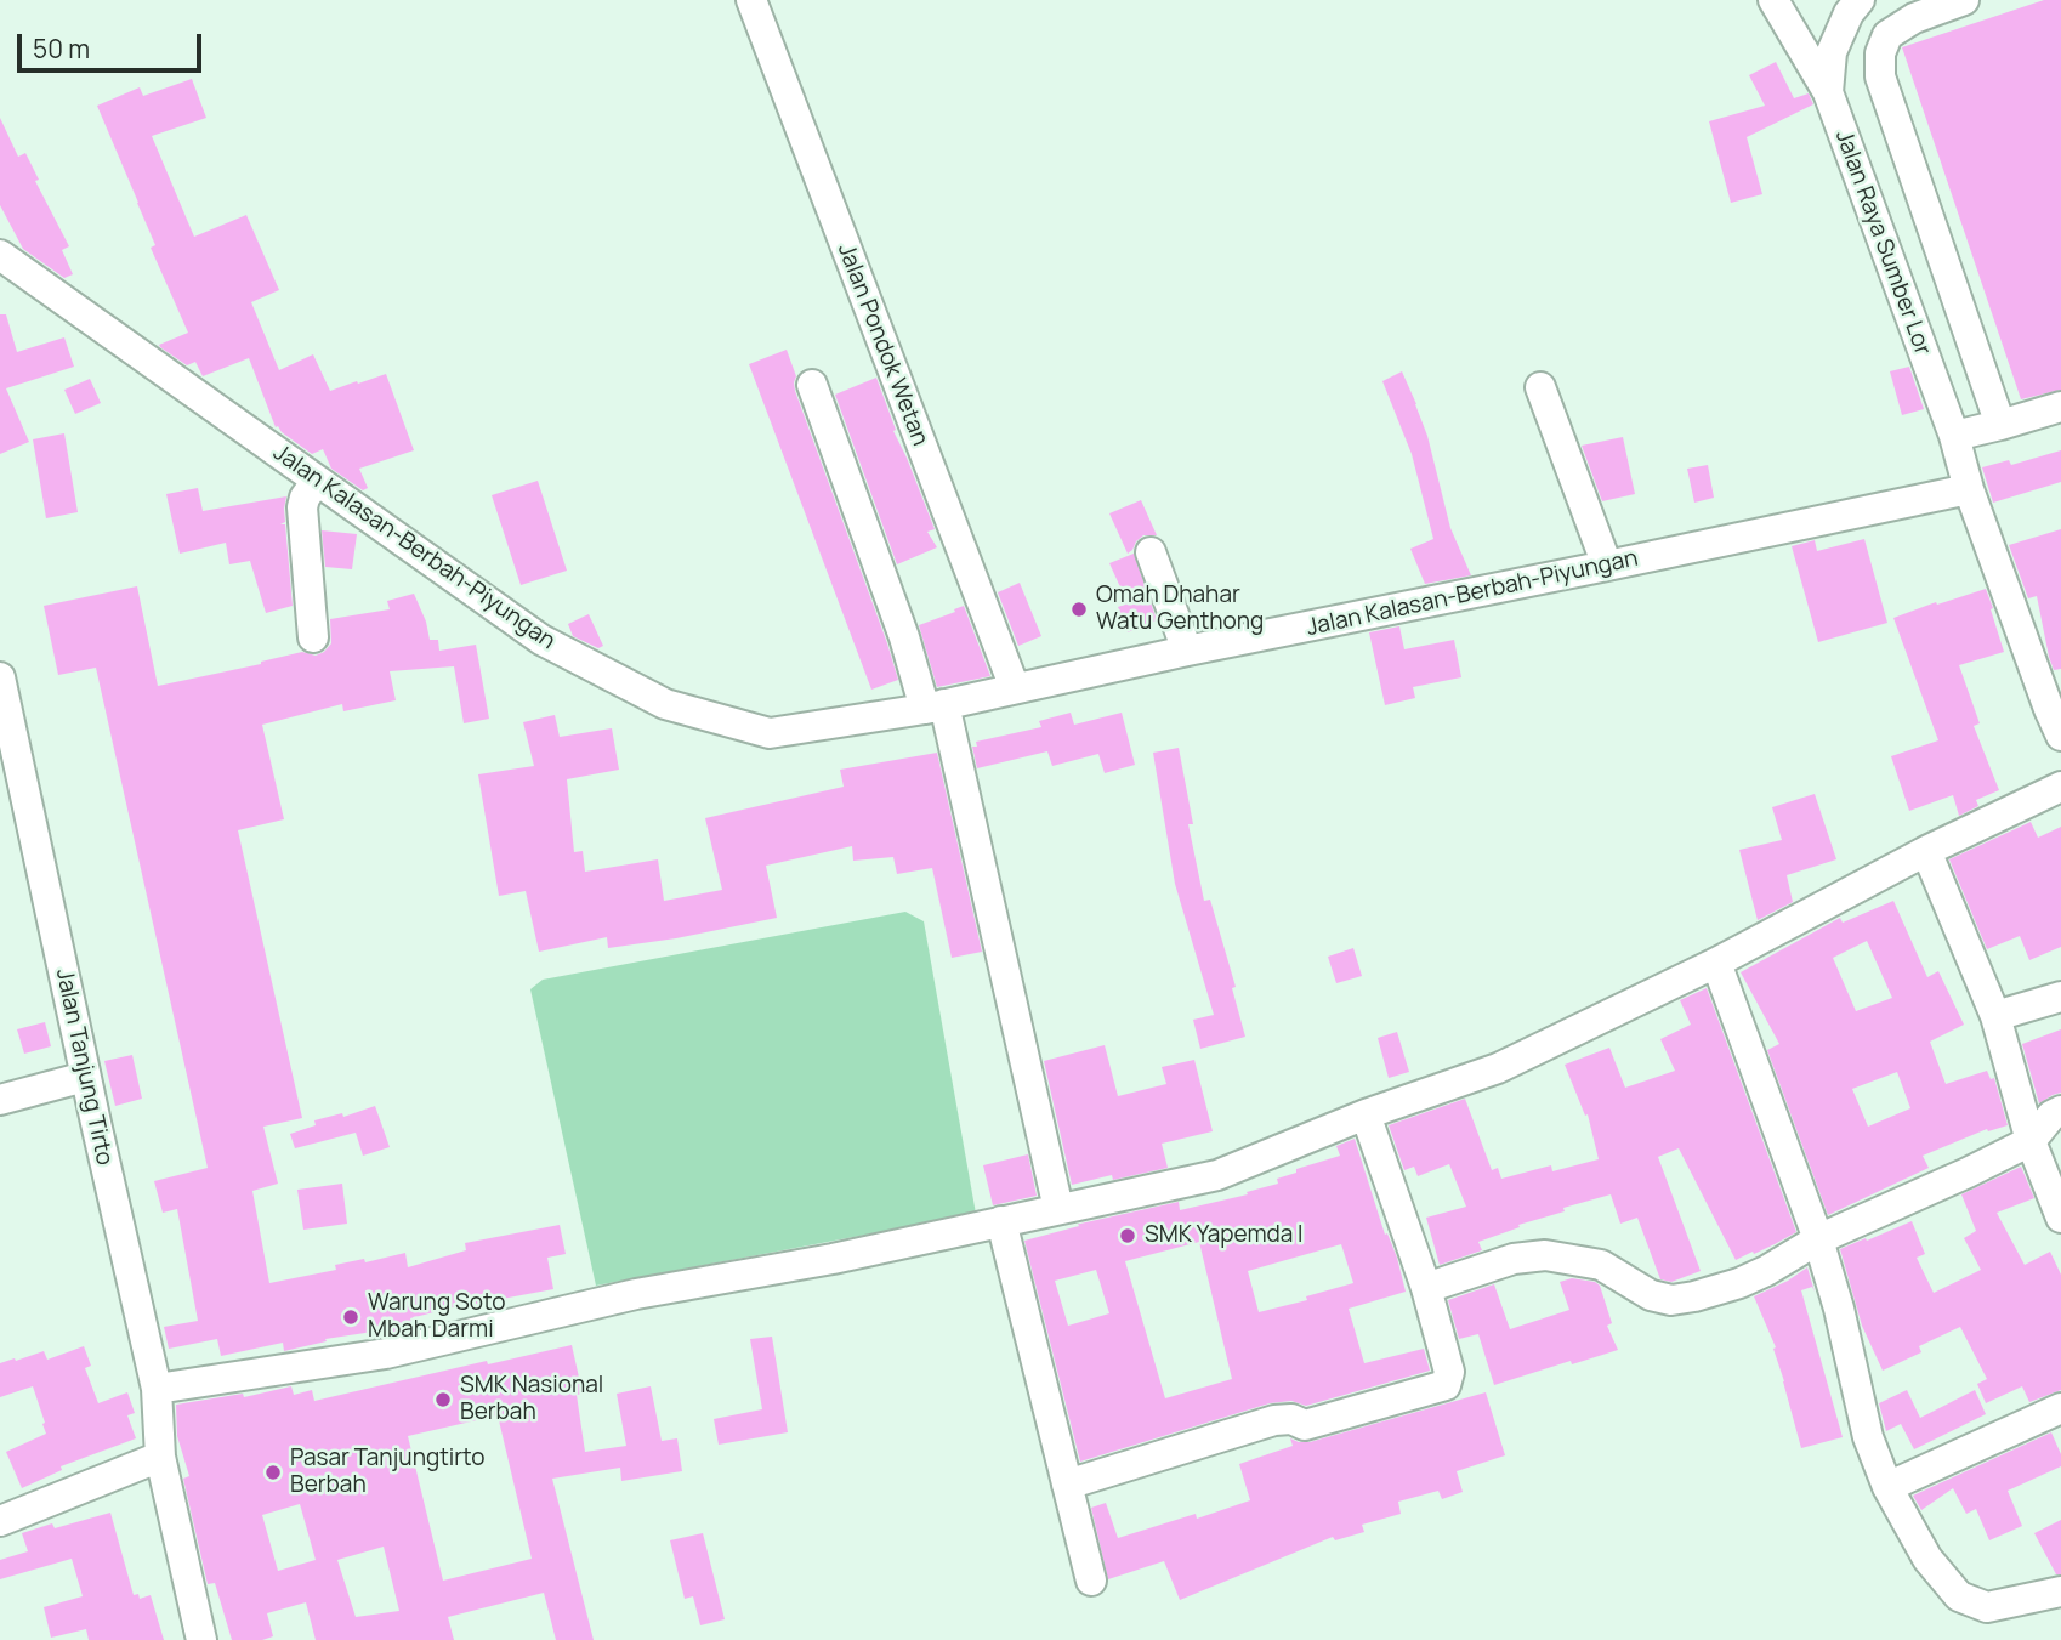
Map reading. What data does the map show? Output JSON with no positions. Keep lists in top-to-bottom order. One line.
{"streets":{"street":["Jalan Raya Sumber Lor","Jalan Pondok Wetan","Jalan Kalasan-Berbah-Piyungan","Jalan Tanjung Tirto"]},"crossings":[["Jalan Raya Sumber Lor","Jalan Kalasan-Berbah-Piyungan"],["Jalan Pondok Wetan","Jalan Kalasan-Berbah-Piyungan"]],"places":["Omah Dhahar Watu Genthong","SMK Yapemda I","Warung Soto Mbah Darmi","SMK Nasional Berbah","Pasar Tanjungtirto Berbah"],"scale_bar":"50 m"}
